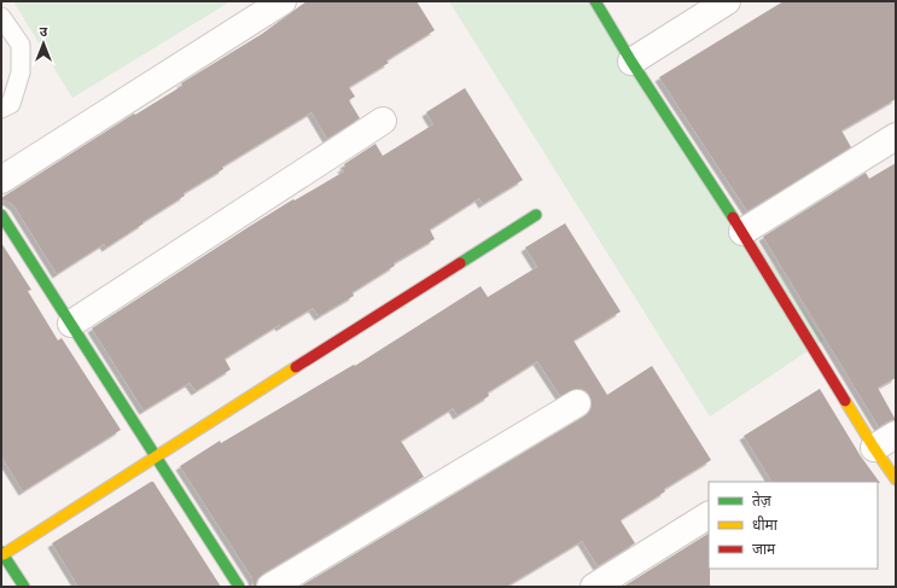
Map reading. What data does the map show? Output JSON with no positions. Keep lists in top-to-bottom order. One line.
{"legend":["तेज़","धीमा","जाम"],"north":"top"}
